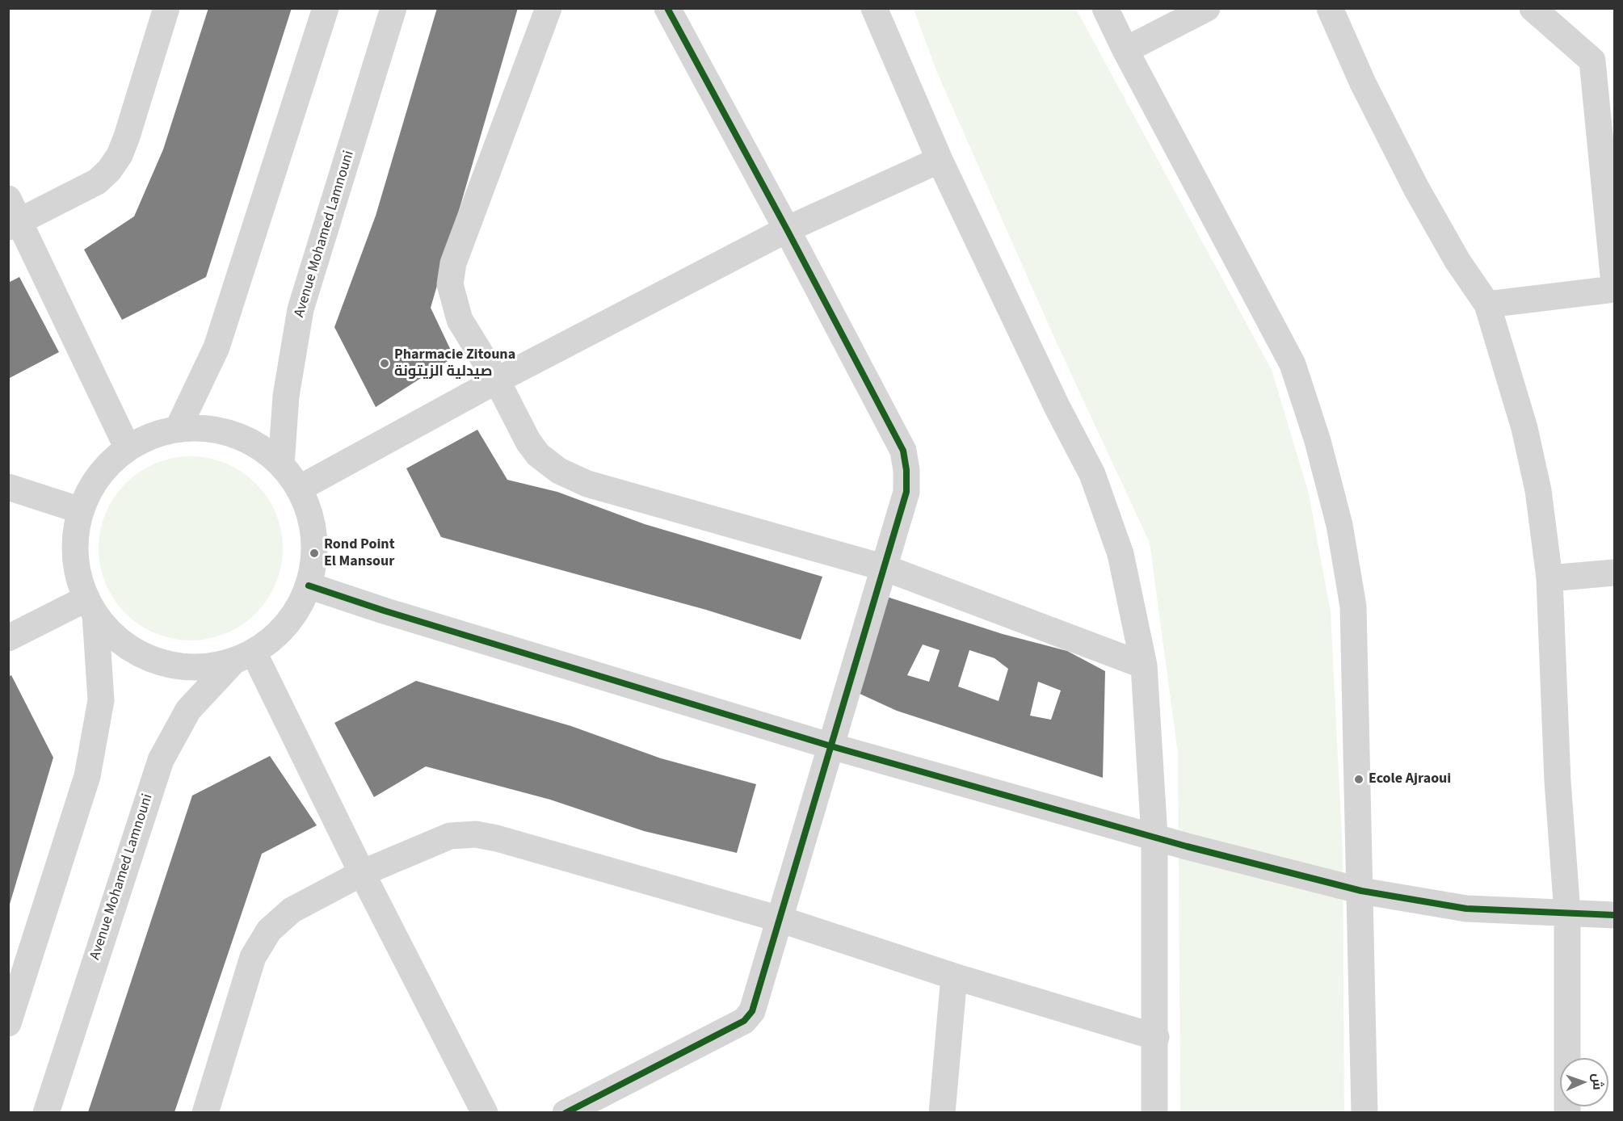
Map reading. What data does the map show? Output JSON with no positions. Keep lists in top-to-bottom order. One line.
{"streets":{"street":["Avenue Mohamed Lamnouni"]},"places":["Pharmacie Zitouna صيدلية الزيتونة","Rond Point El Mansour","Ecole Ajraoui"],"north":"right"}
